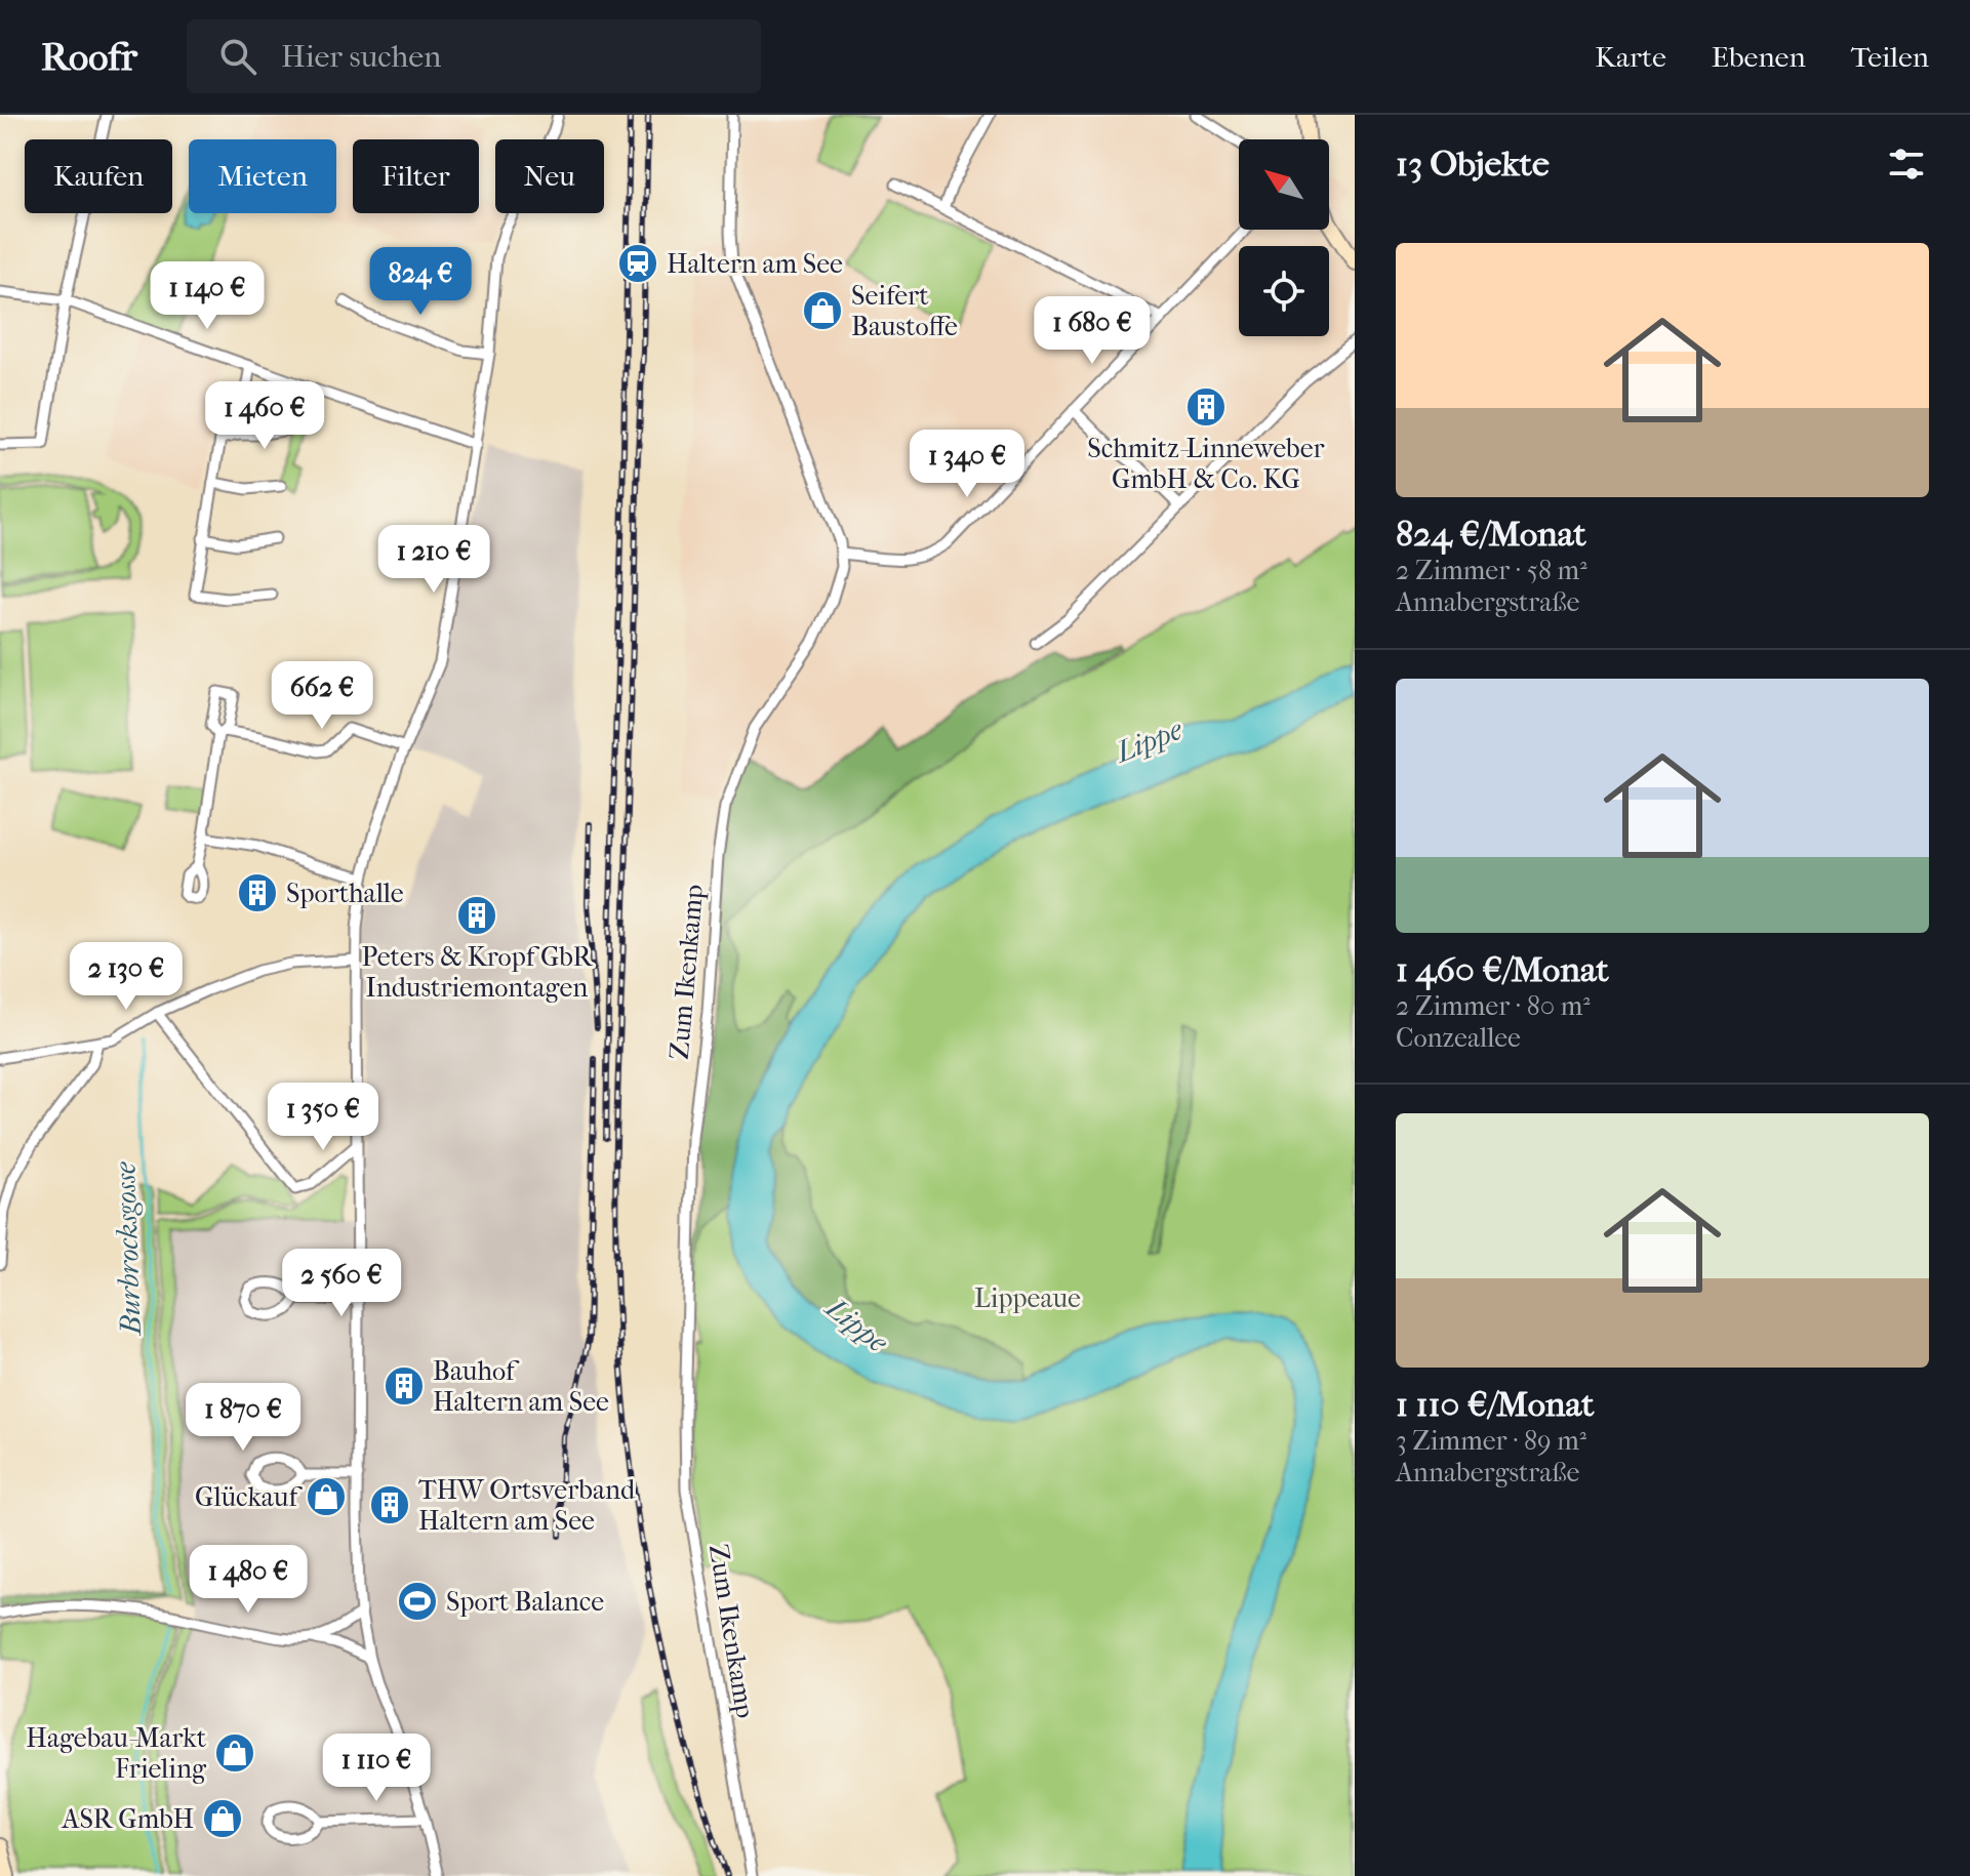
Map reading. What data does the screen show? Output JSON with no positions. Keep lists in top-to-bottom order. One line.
{"streets":{"street":["Zum Ikenkamp"]},"water":["Lippe","Burbrocksgosse"],"parks":["Lippeaue"],"places":{"station":["Haltern am See"],"shop":["Seifert Baustoffe","Glückauf","Hagebau-Markt Frieling","ASR GmbH"],"building":["Schmitz-Linneweber GmbH & Co. KG","Sporthalle","Peters & Kropf GbR Industriemontagen","Bauhof Haltern am See","THW Ortsverband Haltern am See"],"sports":["Sport Balance"]},"north":"top left","page":{"header":"Roofr","search":"Hier suchen","nav":["Karte","Ebenen","Teilen"],"heading":"13 Objekte","chip":["Kaufen","Mieten","Filter","Neu"],"list":[{"name":"824 €/Monat","note":"2 Zimmer · 58 m² · Annabergstraße"},{"name":"1 460 €/Monat","note":"2 Zimmer · 80 m² · Conzeallee"},{"name":"1 110 €/Monat","note":"3 Zimmer · 89 m² · Annabergstraße"}],"price":["824 €","1 140 €","1 680 €","1 460 €","1 340 €","1 210 €","662 €","2 130 €","1 350 €","2 560 €","1 870 €","1 480 €","1 110 €"]}}
